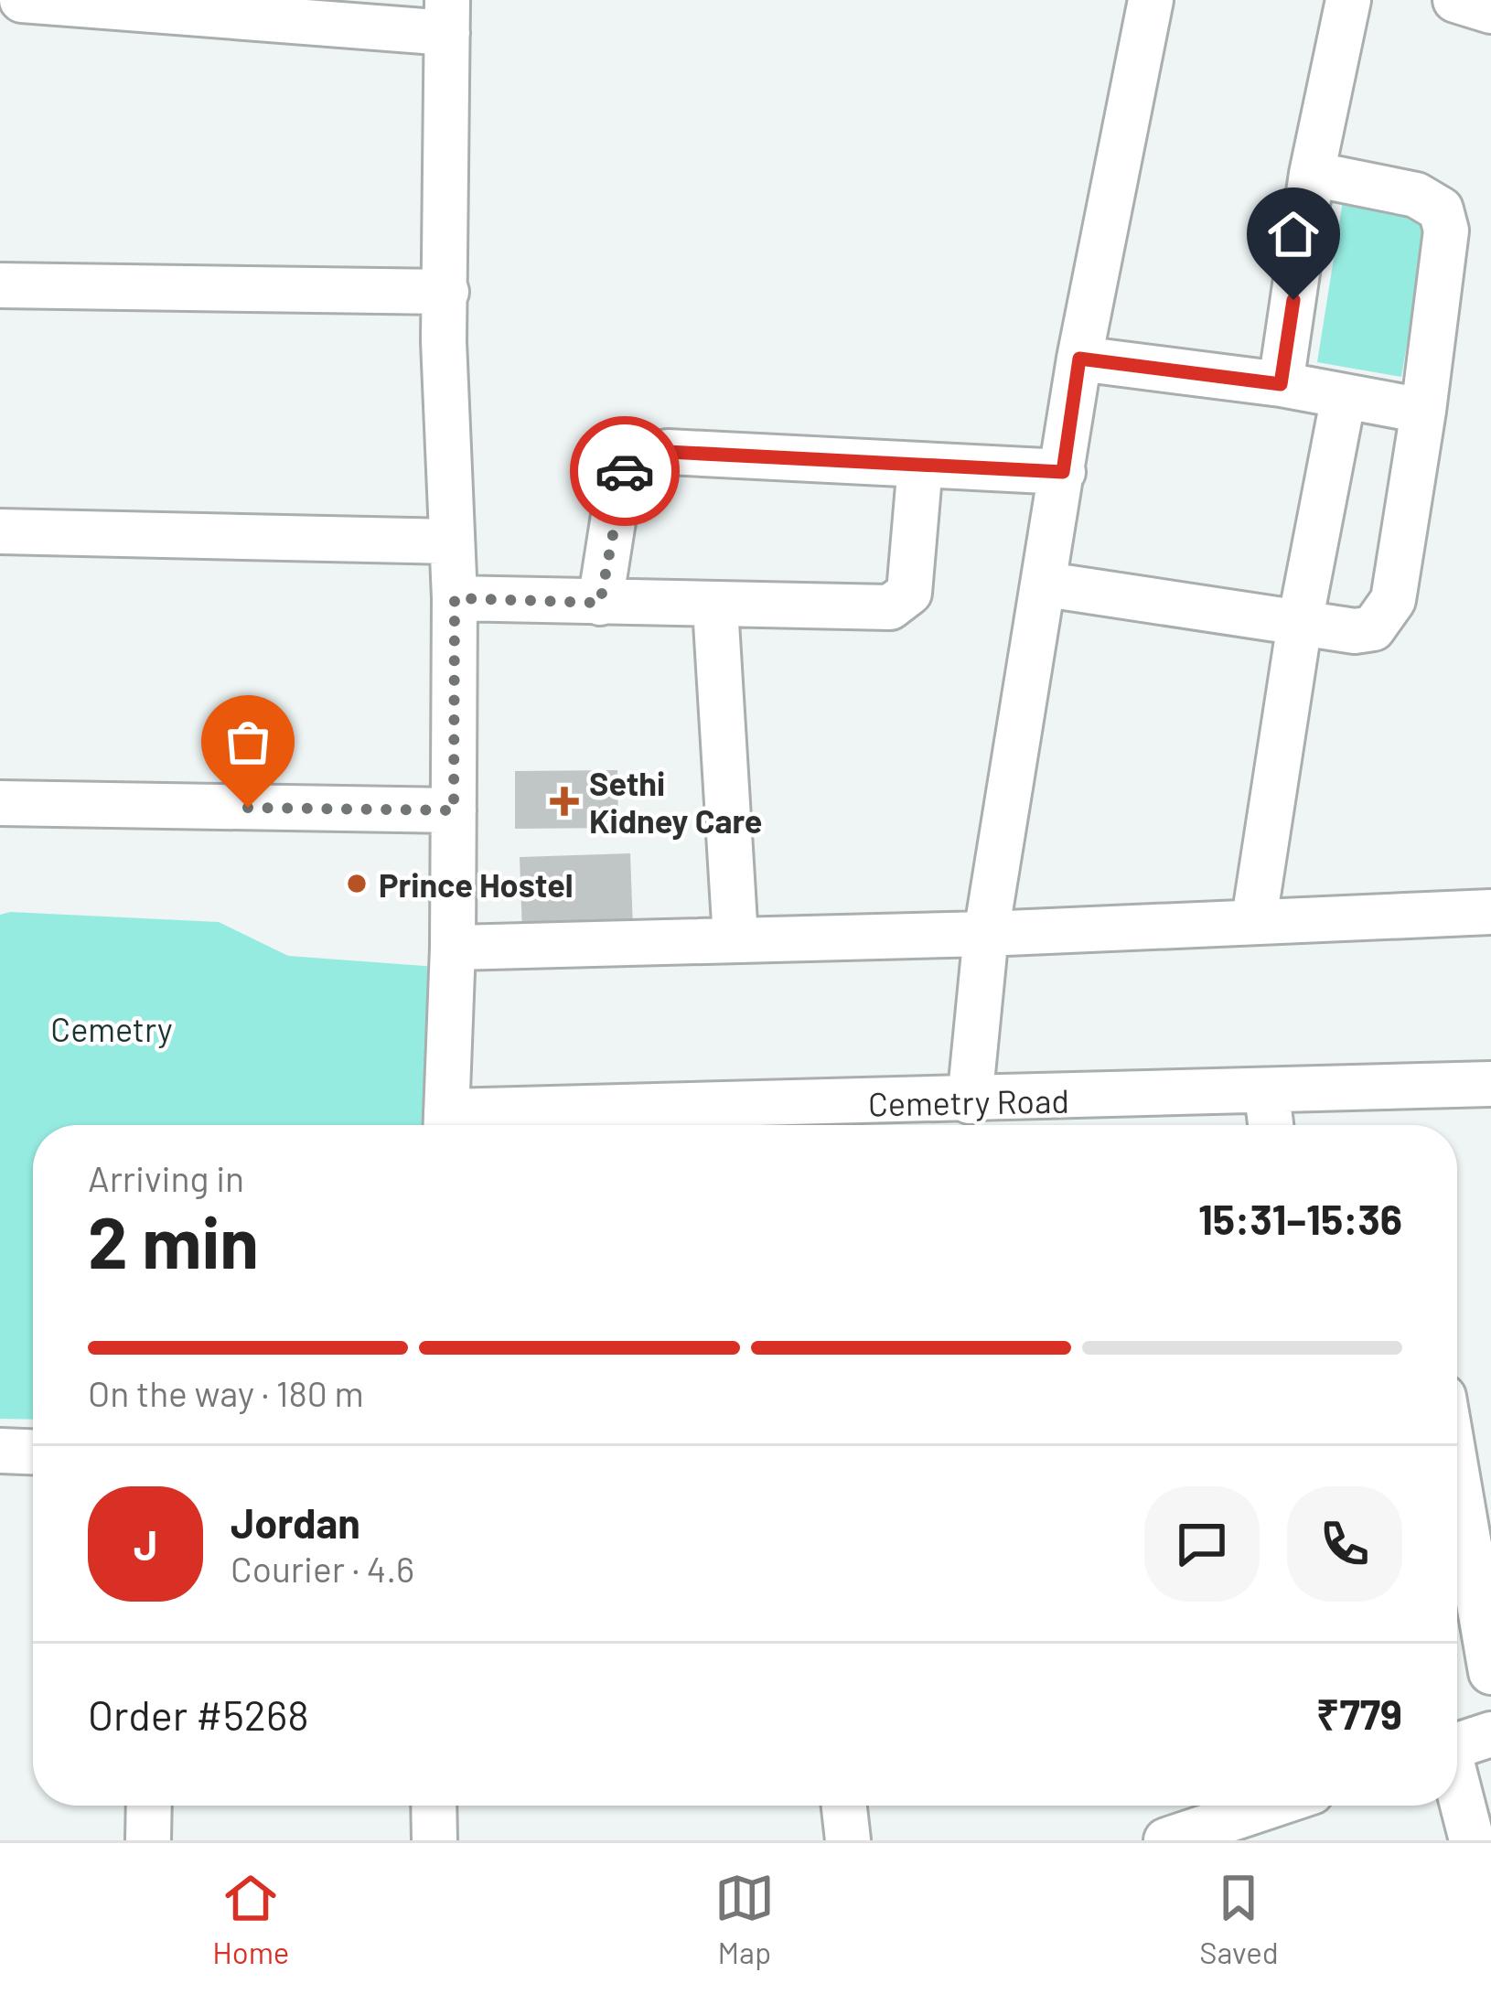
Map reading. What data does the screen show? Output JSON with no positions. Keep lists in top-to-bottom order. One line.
{"streets":{"street":["Cemetry Road"]},"parks":["Cemetry"],"places":{"health":["Sethi Kidney Care"],"other":["Prince Hostel"]},"page":{"heading":["2 min","Arriving in","15:31–15:36"],"panel":["Jordan","Courier · 4.6","Order #5268","₹779"],"bar":"On the way · 180 m","round":"J","tabs":["Home","Map","Saved"]}}
